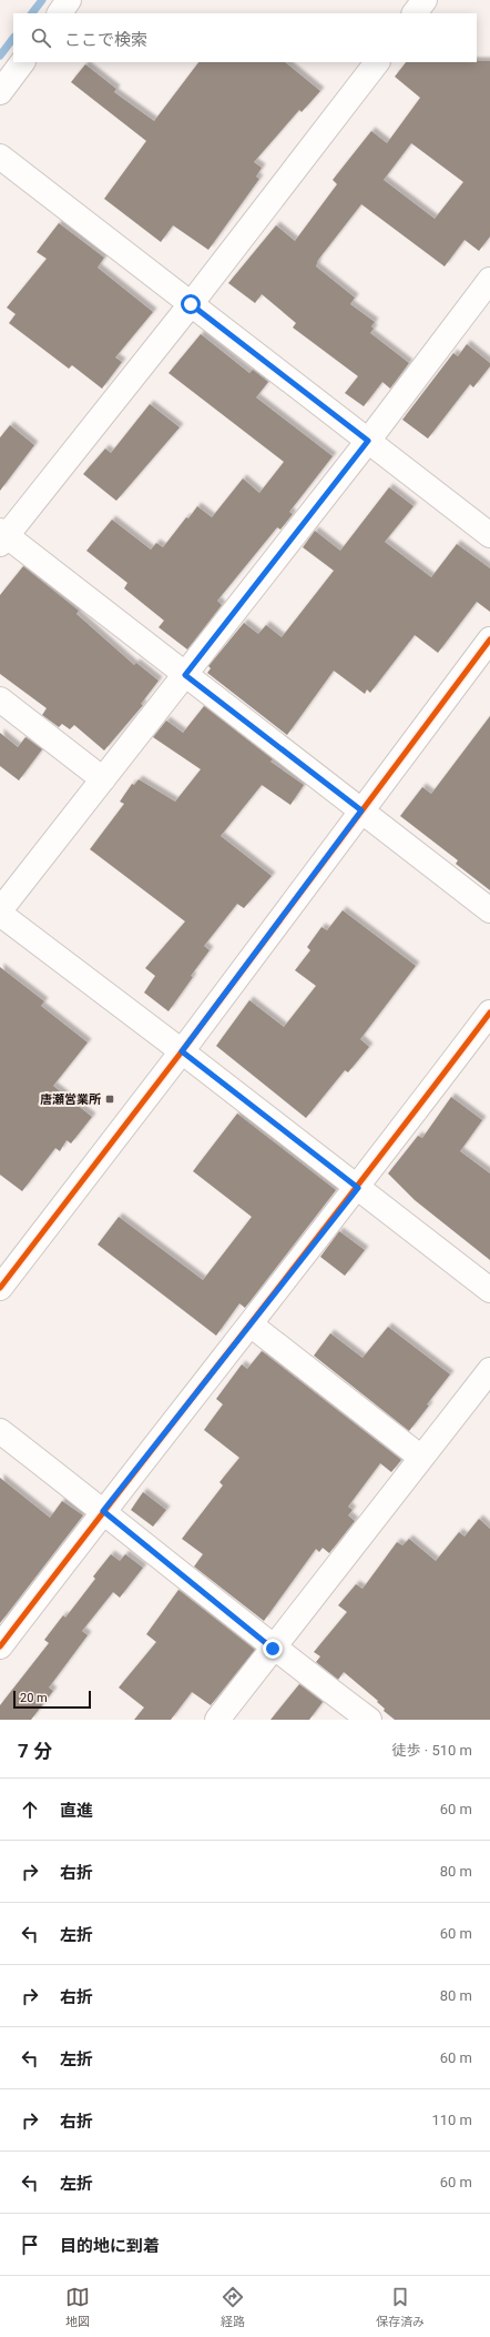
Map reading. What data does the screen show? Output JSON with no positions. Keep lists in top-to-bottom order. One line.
{"places":{"transit":["唐瀬営業所"]},"scale_bar":"20 m","page":{"search":"ここで検索","scale":"20 m","heading":["7 分","徒歩 · 510 m"],"list":[["直進","60 m"],["右折","80 m"],["左折","60 m"],["右折","80 m"],["左折","60 m"],["右折","110 m"],["左折","60 m"],"目的地に到着"],"nav":["地図","経路","保存済み"]}}
